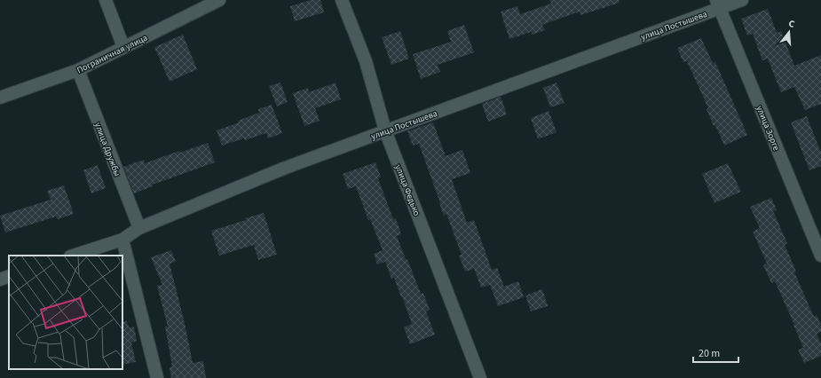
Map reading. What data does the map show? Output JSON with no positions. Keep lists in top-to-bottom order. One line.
{"streets":{"street":["улица Постышева","Пограничная улица","улица Зорге","улица Дружбы","улица Федько"]},"crossings":[["улица Постышева","улица Зорге"],["улица Постышева","улица Дружбы"],["улица Постышева","улица Федько"],["Пограничная улица","улица Дружбы"]],"scale_bar":"20 m","north":"top"}
